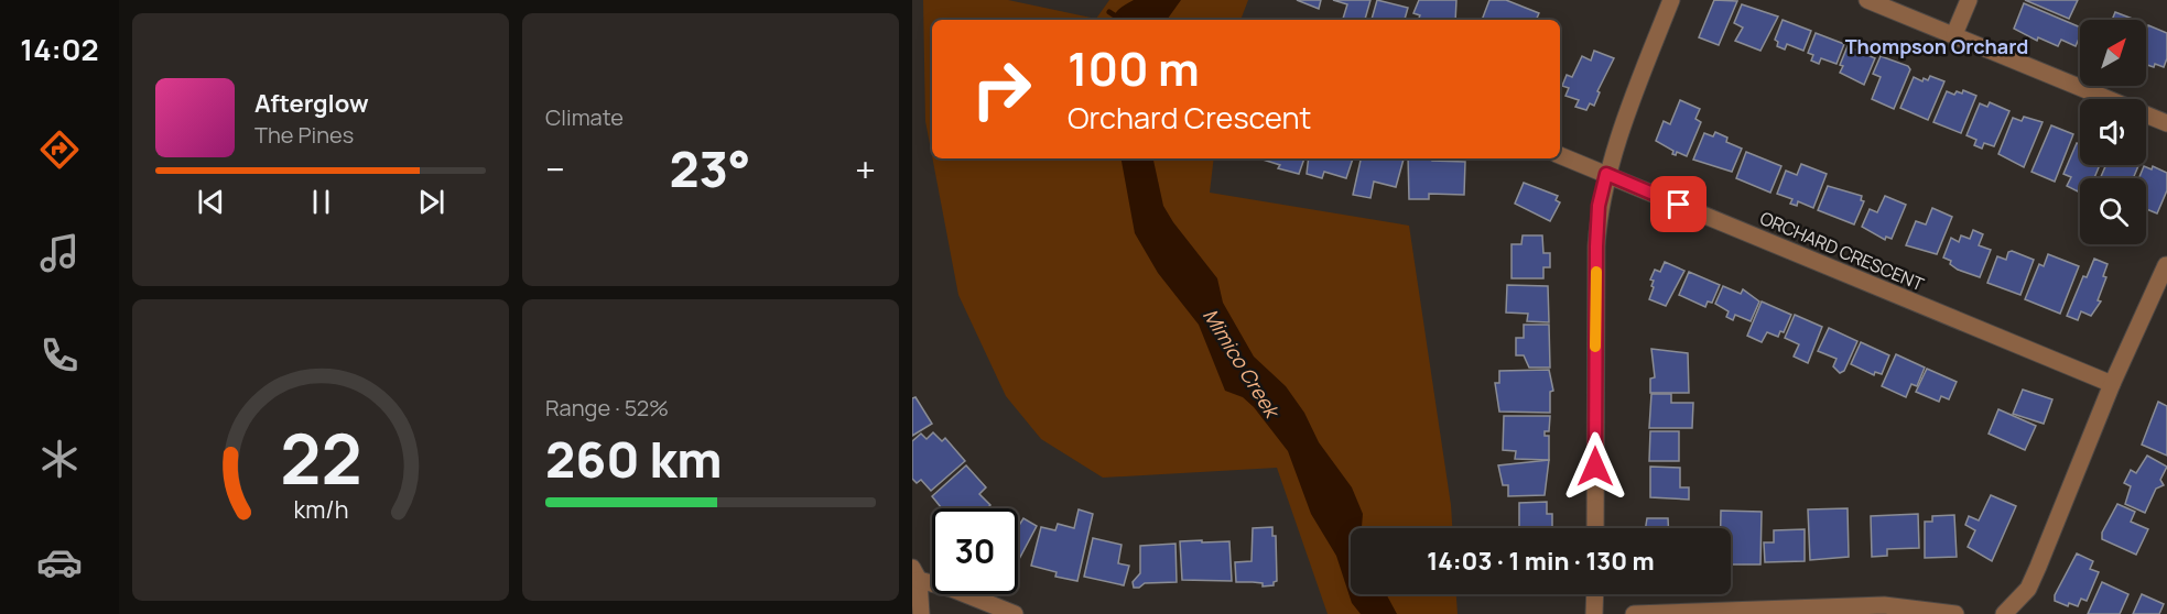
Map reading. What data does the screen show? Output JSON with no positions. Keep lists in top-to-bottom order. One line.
{"streets":{"street":["ORCHARD CRESCENT"]},"districts":["Thompson Orchard"],"water":["Mimico Creek"],"north":"top right","page":{"tabs":"14:02","tile":["Climate",["Range · 52%","260 km"]],"turn":["100 m","Orchard Crescent"],"song":["Afterglow","The Pines"],"heat":["−","23°","+"],"limit":"30","trip":"14:03 · 1 min · 130 m","gauge":["22","km/h"]}}
